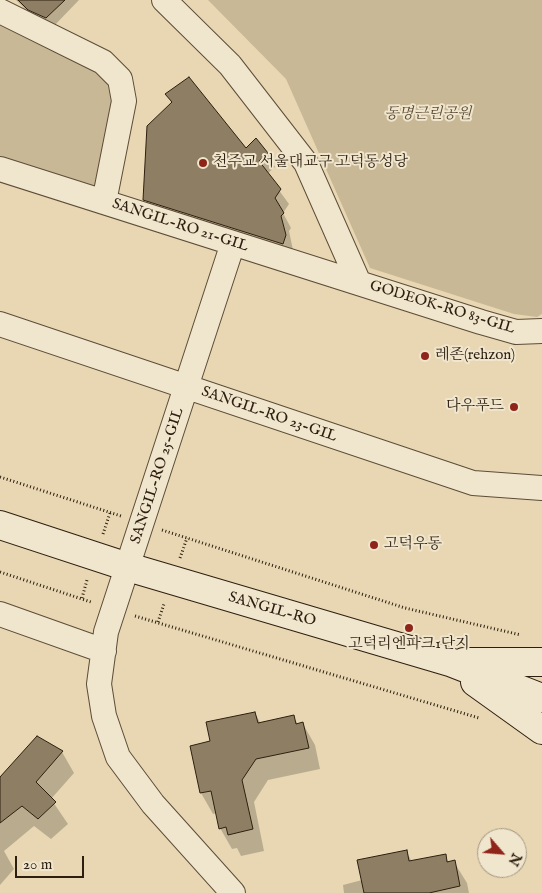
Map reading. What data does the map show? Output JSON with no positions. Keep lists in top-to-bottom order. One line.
{"streets":{"main road":["SANGIL-RO"],"street":["SANGIL-RO 21-GIL","GODEOK-RO 83-GIL","SANGIL-RO 23-GIL","SANGIL-RO 25-GIL"]},"crossings":[["SANGIL-RO 21-GIL","GODEOK-RO 83-GIL"],["SANGIL-RO 21-GIL","SANGIL-RO 25-GIL"],["SANGIL-RO 23-GIL","SANGIL-RO 25-GIL"],["SANGIL-RO 25-GIL","SANGIL-RO"]],"parks":["동명근린공원"],"places":["천주교 서울대교구 고덕동성당","레존(rehzon)","다우푸드","고덕우동","고덕리엔파크1단지"],"scale_bar":"20 m","north":"bottom right"}
